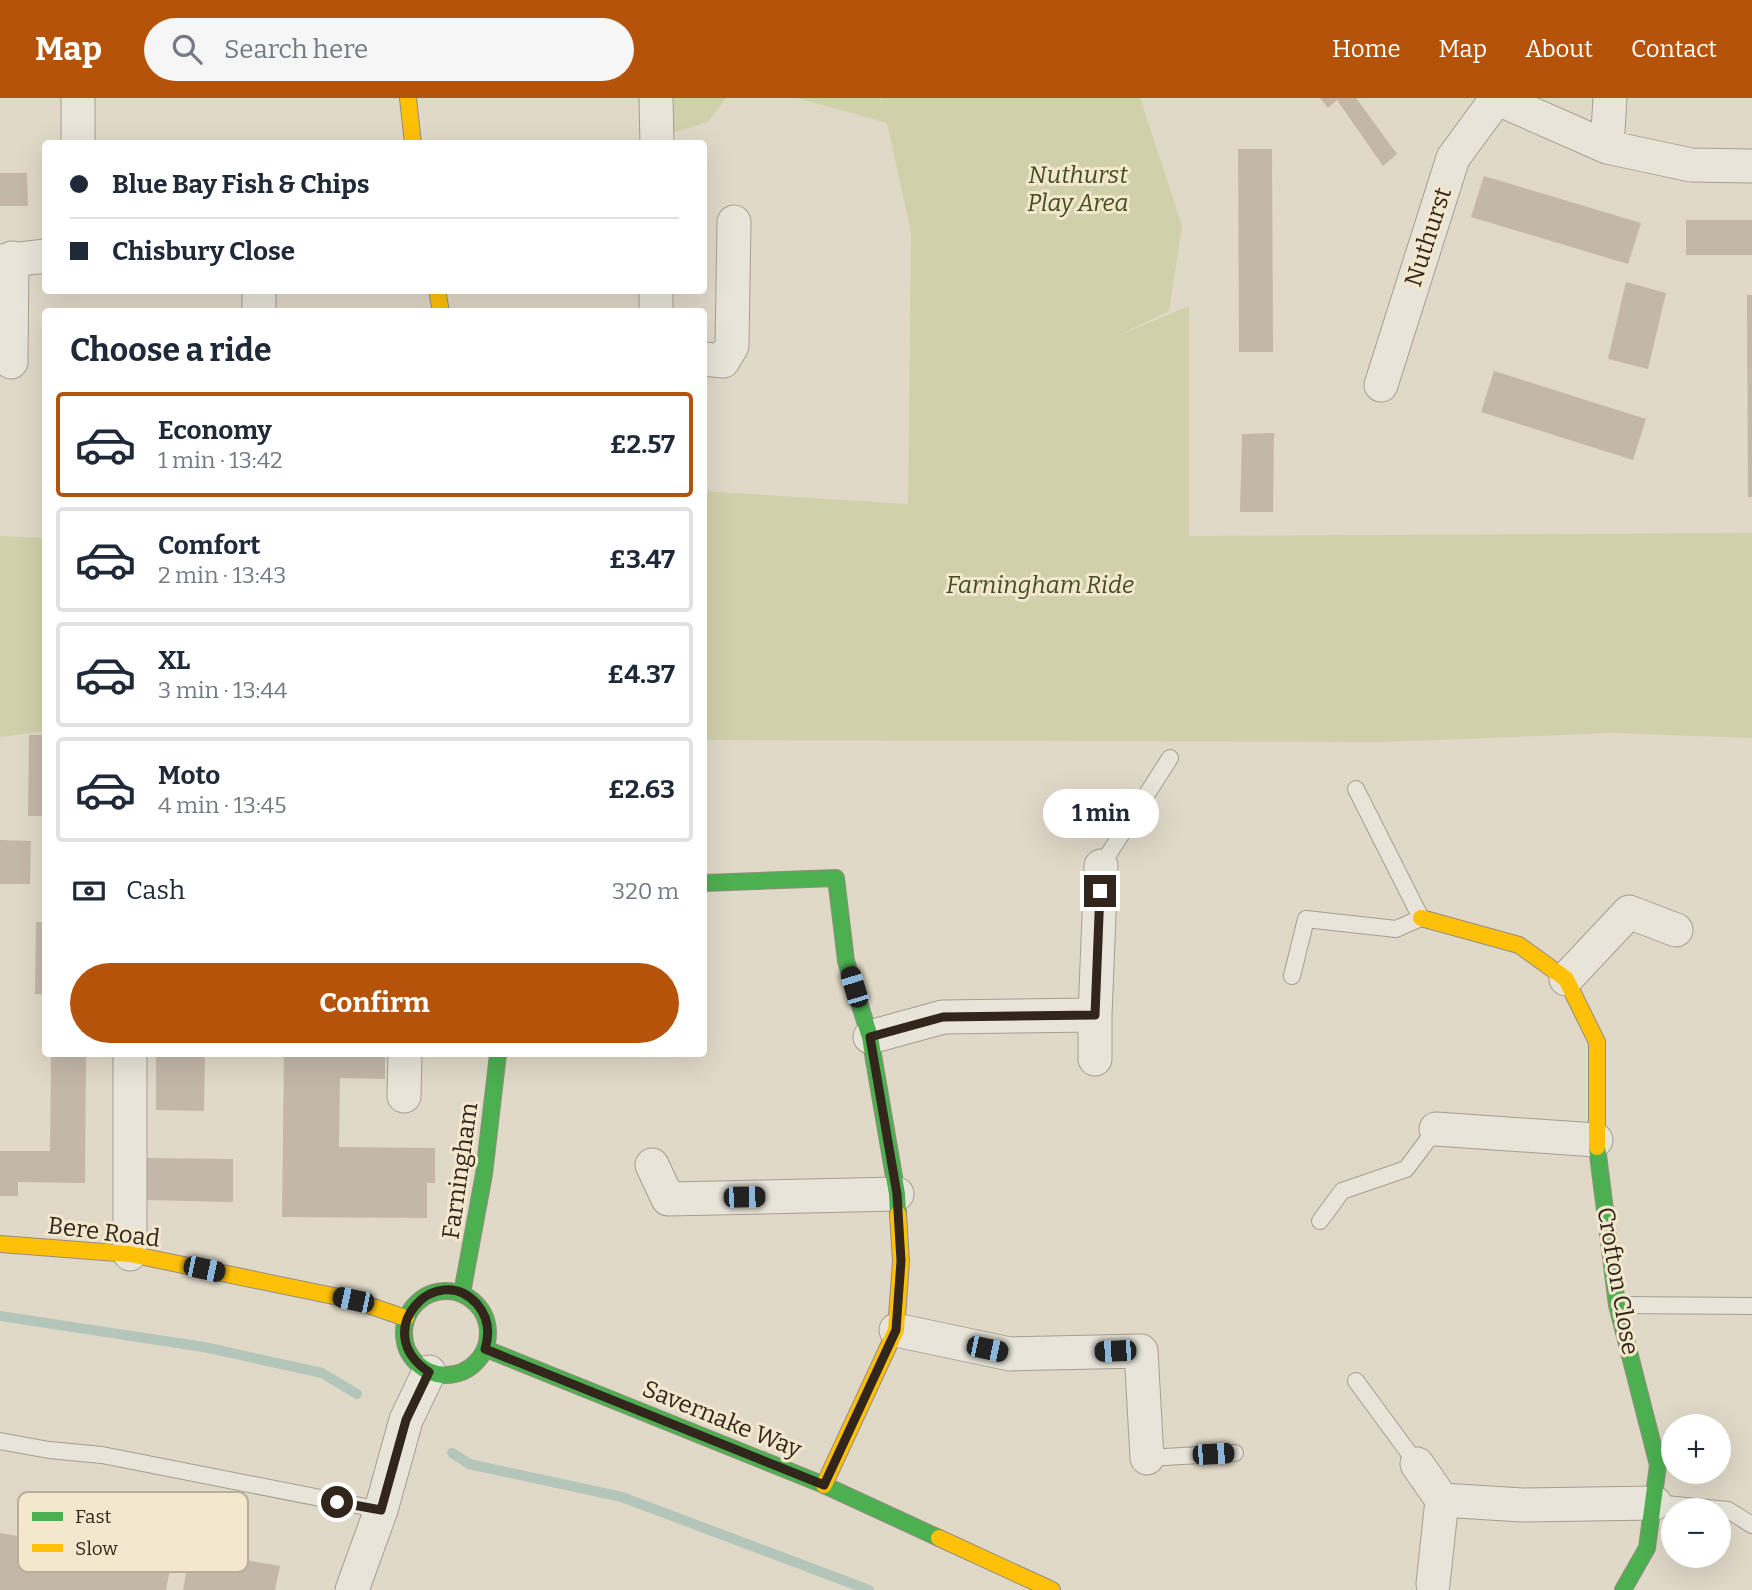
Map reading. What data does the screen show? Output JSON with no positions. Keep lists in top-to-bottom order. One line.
{"streets":{"street":["Nuthurst","Farningham","Bere Road","Crofton Close","Savernake Way"]},"crossings":[["Farningham","Bere Road"],["Farningham","Savernake Way"],["Bere Road","Savernake Way"]],"parks":["Nuthurst Play Area","Farningham Ride"],"legend":["Fast","Slow"],"page":{"header":"Map","search":"Search here","nav":["Home","Map","About","Contact"],"banner":["Blue Bay Fish & Chips","Chisbury Close"],"heading":"Choose a ride","list":[{"name":"Economy","note":"1 min · 13:42","value":"£2.57"},{"name":"Comfort","note":"2 min · 13:43","value":"£3.47"},{"name":"XL","note":"3 min · 13:44","value":"£4.37"},{"name":"Moto","note":"4 min · 13:45","value":"£2.63"}],"bubble":"1 min","pay":["Cash","320 m"],"buttons":"Confirm","map_buttons":["+","−"]}}
